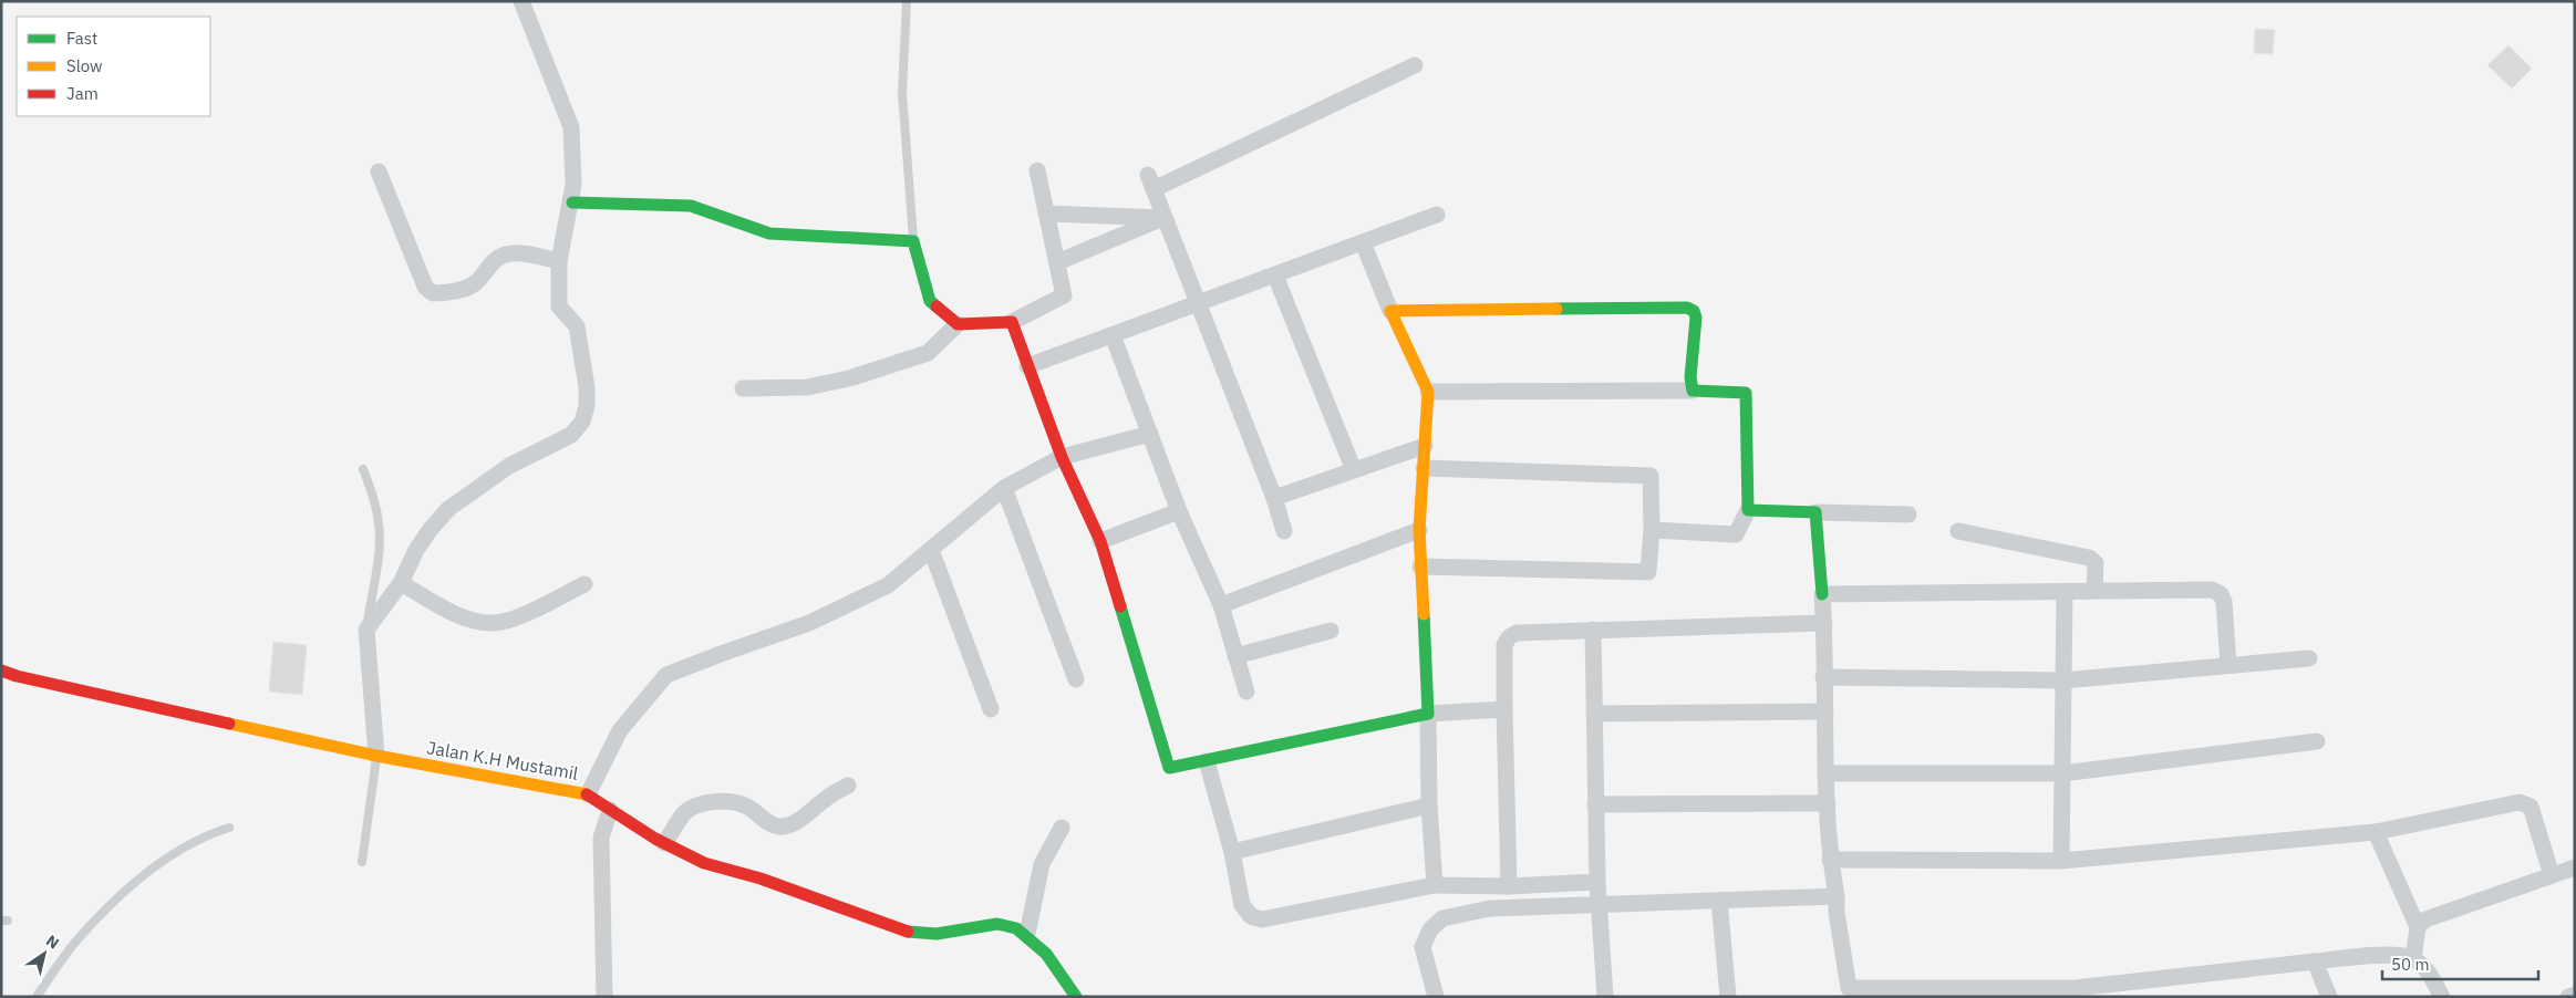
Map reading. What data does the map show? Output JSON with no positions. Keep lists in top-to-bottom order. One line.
{"streets":{"street":["Jalan K.H Mustamil"]},"legend":["Fast","Slow","Jam"],"scale_bar":"50 m","north":"top right"}
